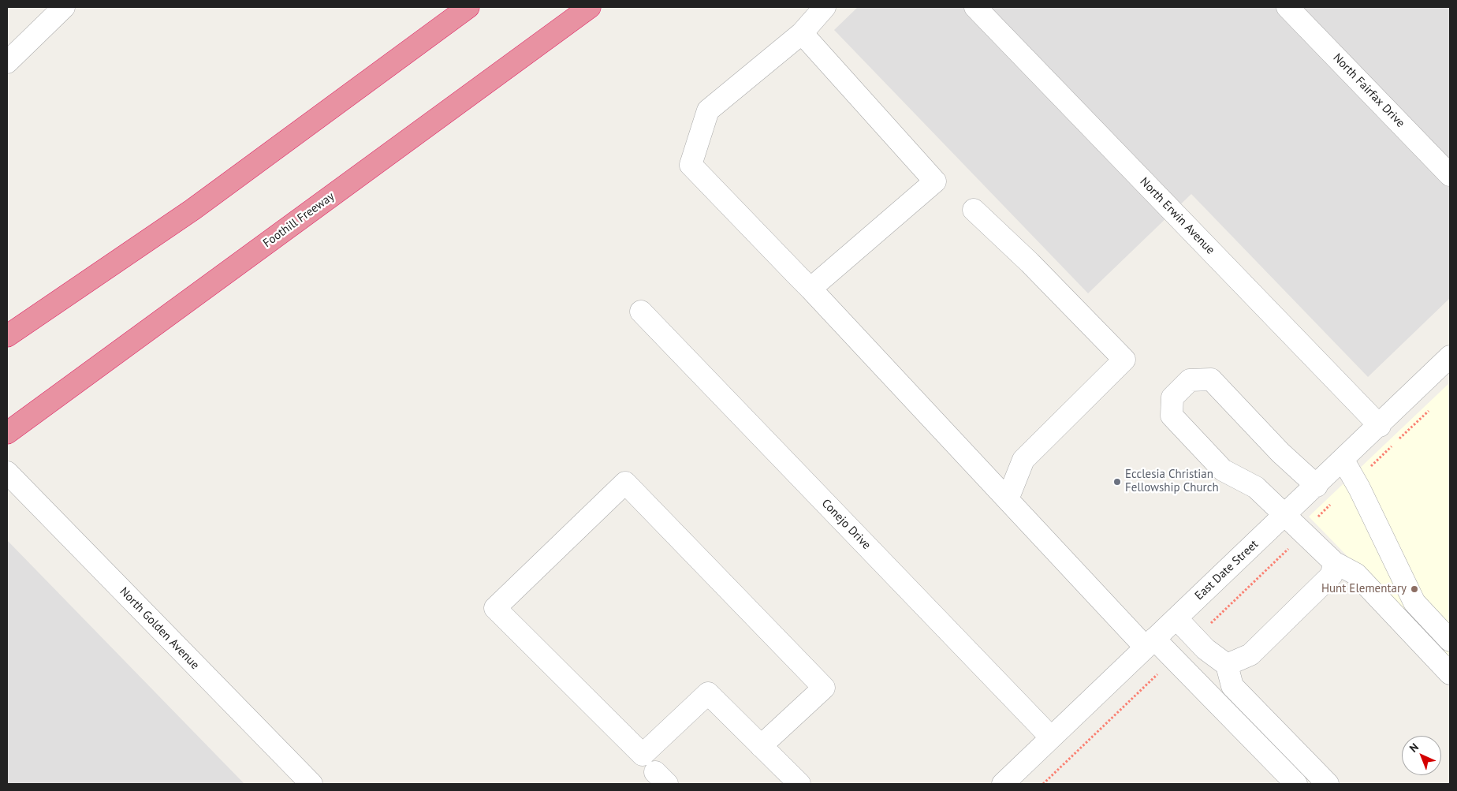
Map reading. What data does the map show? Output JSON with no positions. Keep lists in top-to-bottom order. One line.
{"streets":{"highway":["Foothill Freeway"],"street":["North Fairfax Drive","North Erwin Avenue","Conejo Drive","East Date Street","North Golden Avenue"]},"crossings":[["North Erwin Avenue","East Date Street"],["Conejo Drive","East Date Street"]],"places":["Ecclesia Christian Fellowship Church","Hunt Elementary"],"north":"top left"}
